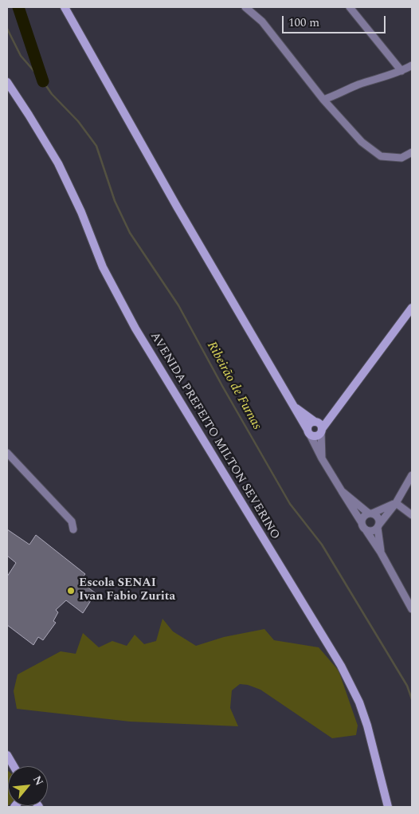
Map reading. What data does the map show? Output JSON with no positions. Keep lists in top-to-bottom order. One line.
{"streets":{"main road":["AVENIDA PREFEITO MILTON SEVERINO"]},"water":["Ribeirão de Furnas"],"places":["Escola SENAI Ivan Fabio Zurita"],"scale_bar":"100 m","north":"top right"}
